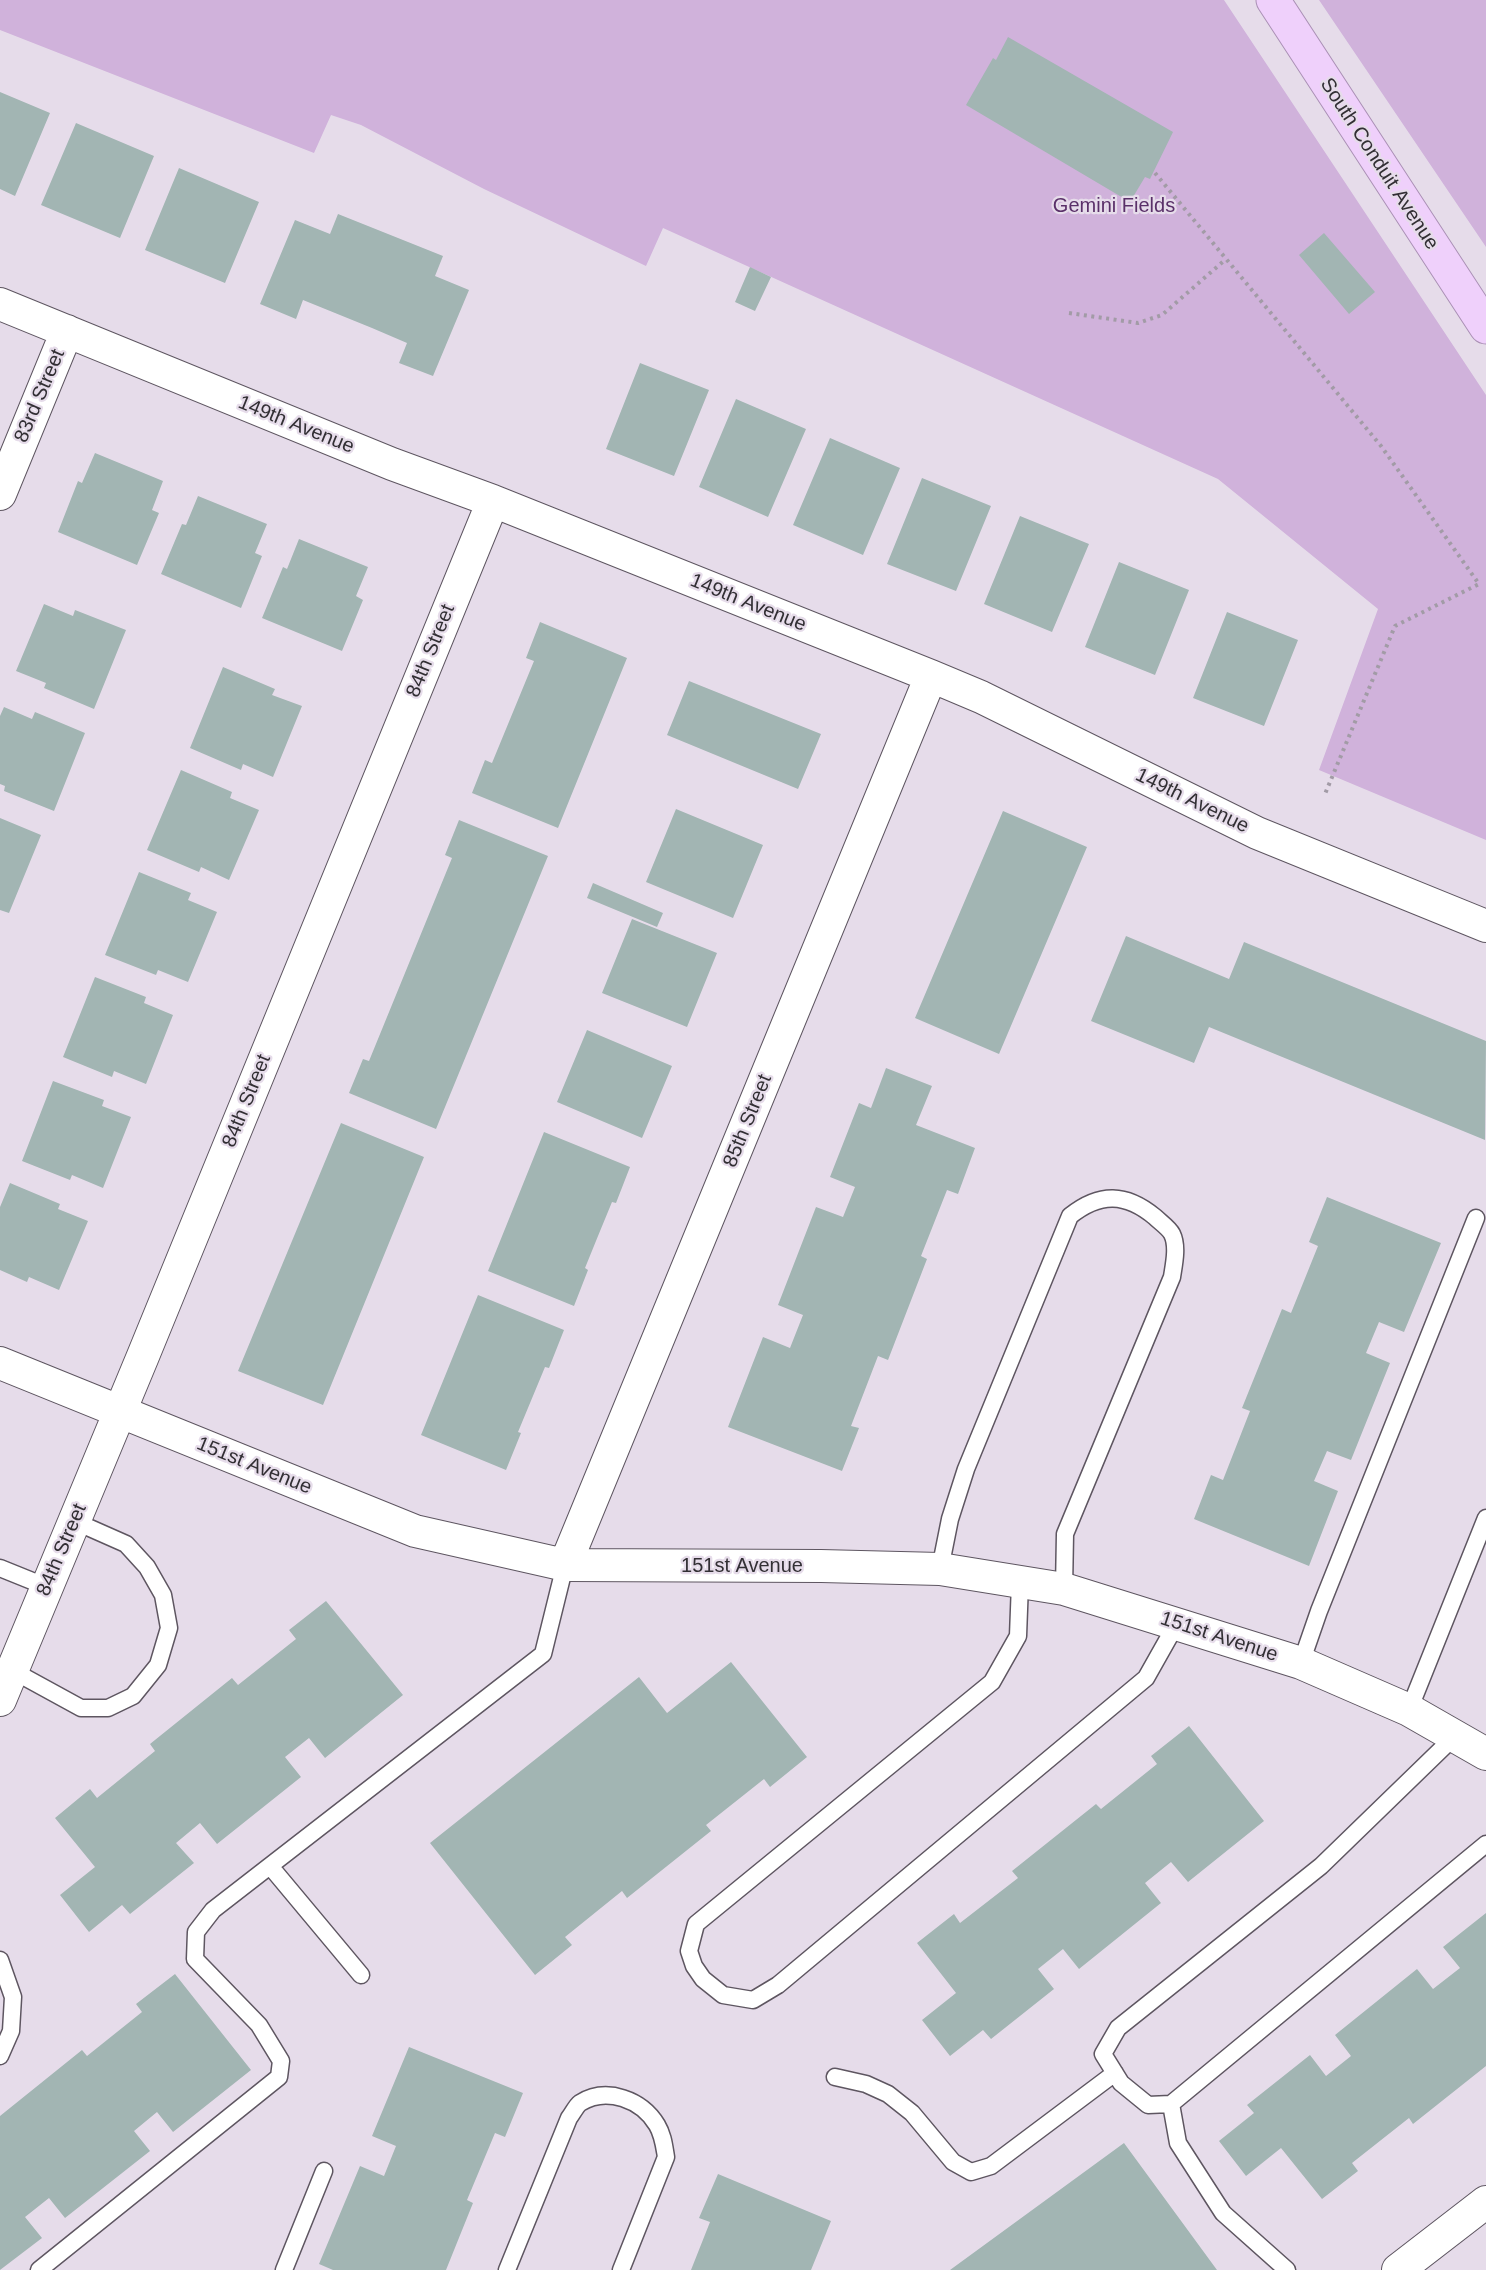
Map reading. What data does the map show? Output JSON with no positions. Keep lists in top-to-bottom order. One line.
{"streets":{"highway":["South Conduit Avenue"],"street":["83rd Street","149th Avenue","84th Street","85th Street","151st Avenue"]},"crossings":[["83rd Street","149th Avenue"],["149th Avenue","84th Street"],["149th Avenue","85th Street"],["84th Street","151st Avenue"],["85th Street","151st Avenue"]],"parks":["Gemini Fields"]}
